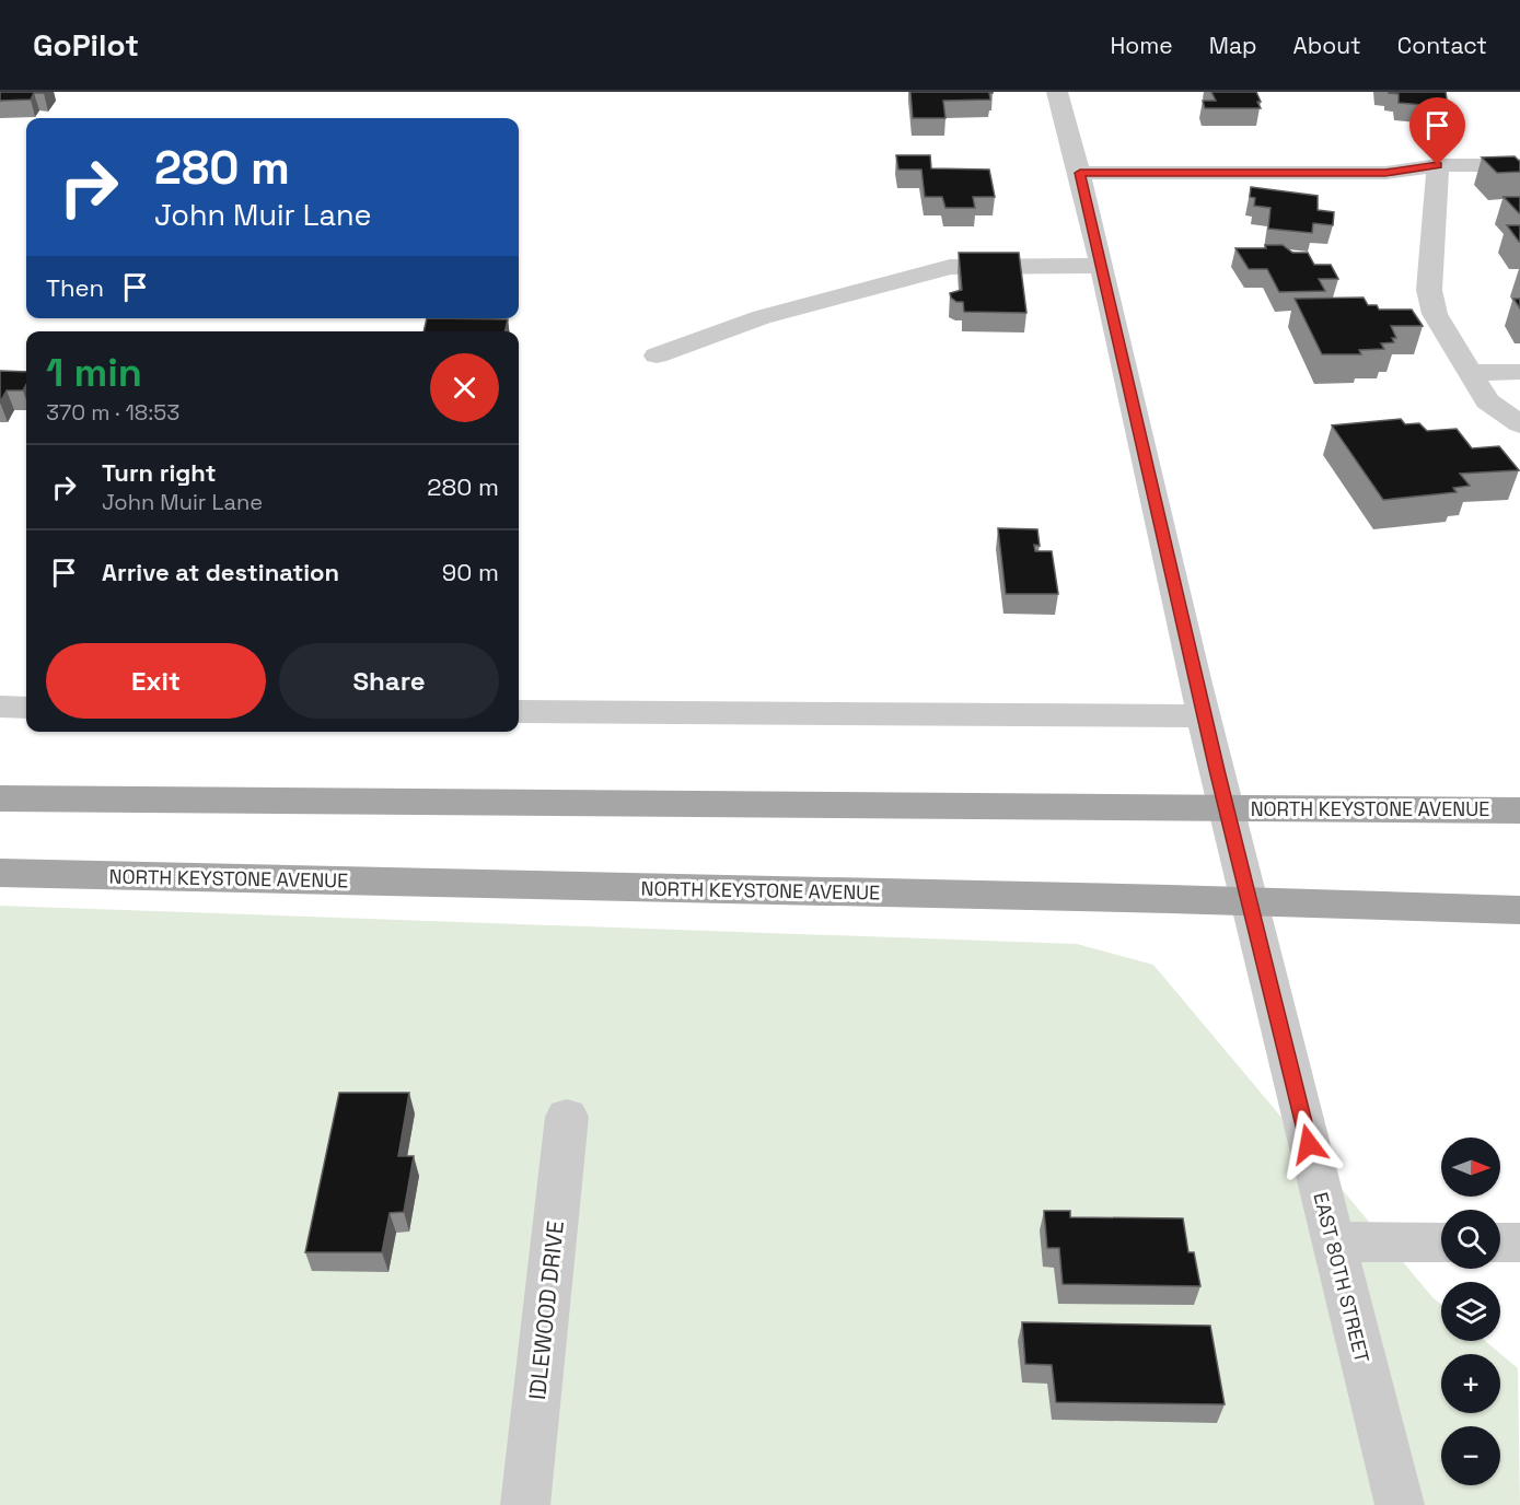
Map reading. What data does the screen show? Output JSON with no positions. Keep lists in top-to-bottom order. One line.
{"streets":{"main road":["NORTH KEYSTONE AVENUE"],"street":["EAST 80TH STREET","IDLEWOOD DRIVE"]},"crossings":[["NORTH KEYSTONE AVENUE","EAST 80TH STREET"]],"north":"right","page":{"header":"GoPilot","nav":["Home","Map","About","Contact"],"turn":["280 m","John Muir Lane"],"then":"Then","heading":["1 min","370 m · 18:53"],"list":[{"name":"Turn right","note":"John Muir Lane","value":"280 m"},{"name":"Arrive at destination","value":"90 m"}],"buttons":["Exit","Share"],"map_buttons":["+","−"]}}
